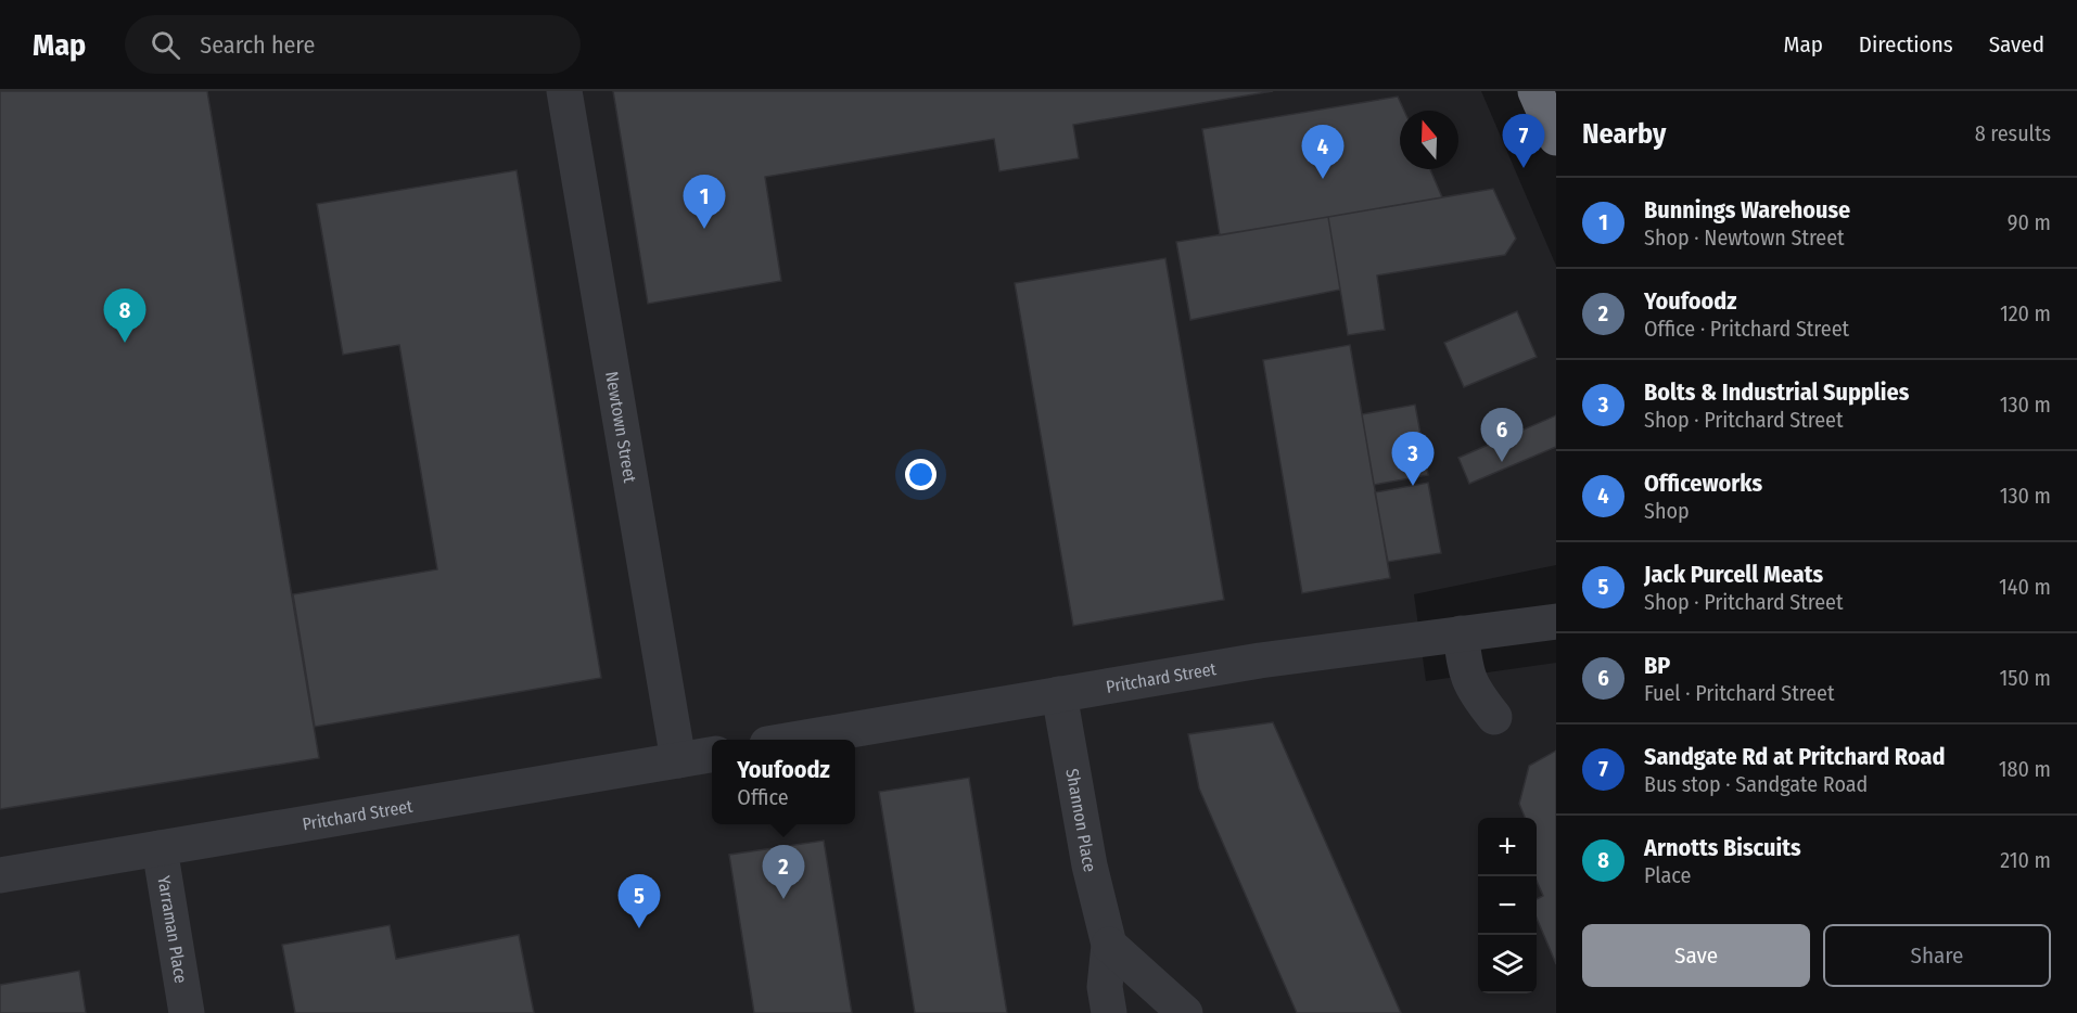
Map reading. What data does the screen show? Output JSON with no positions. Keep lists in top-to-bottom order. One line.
{"streets":{"street":["Newtown Street","Pritchard Street","Shannon Place","Yarraman Place"]},"crossings":[["Newtown Street","Pritchard Street"],["Pritchard Street","Shannon Place"],["Pritchard Street","Yarraman Place"]],"north":"top","page":{"header":"Map","search":"Search here","nav":["Map","Directions","Saved"],"heading":["Nearby","8 results"],"pins":["7","4","1","8","6","3","2","5"],"list":[{"mark":"1","name":"Bunnings Warehouse","note":"Shop · Newtown Street","value":"90 m"},{"mark":"2","name":"Youfoodz","note":"Office · Pritchard Street","value":"120 m"},{"mark":"3","name":"Bolts & Industrial Supplies","note":"Shop · Pritchard Street","value":"130 m"},{"mark":"4","name":"Officeworks","note":"Shop","value":"130 m"},{"mark":"5","name":"Jack Purcell Meats","note":"Shop · Pritchard Street","value":"140 m"},{"mark":"6","name":"BP","note":"Fuel · Pritchard Street","value":"150 m"},{"mark":"7","name":"Sandgate Rd at Pritchard Road","note":"Bus stop · Sandgate Road","value":"180 m"},{"mark":"8","name":"Arnotts Biscuits","note":"Place","value":"210 m"}],"popup":["Youfoodz","Office"],"map_buttons":["+","−"],"buttons":["Save","Share"]}}
